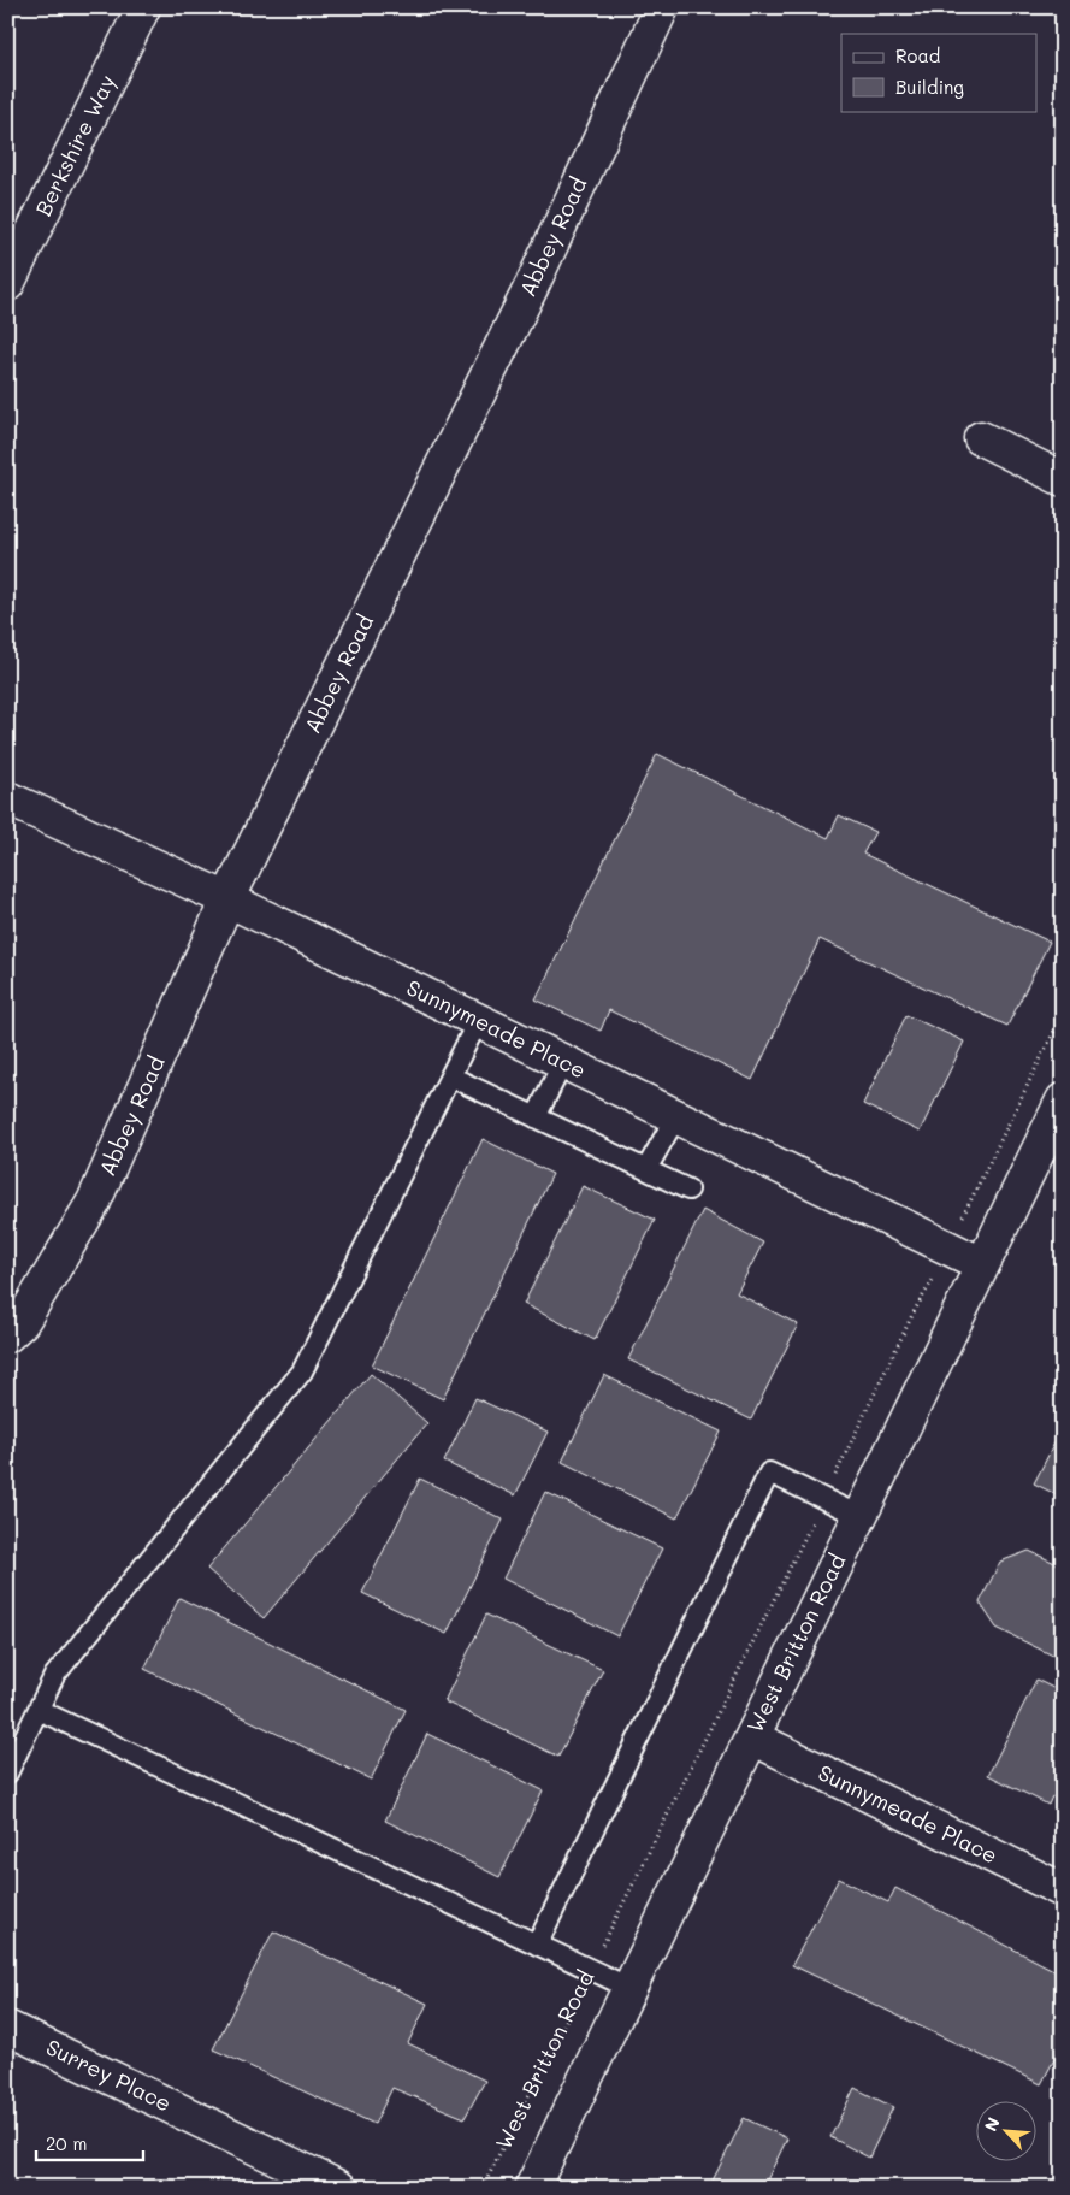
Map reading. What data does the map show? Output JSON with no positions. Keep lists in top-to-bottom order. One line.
{"streets":{"street":["Berkshire Way","Abbey Road","Sunnymeade Place","West Britton Road","Surrey Place"]},"crossings":[["Abbey Road","Sunnymeade Place"],["Sunnymeade Place","West Britton Road"]],"legend":["Road","Building"],"scale_bar":"20 m","north":"top left"}
